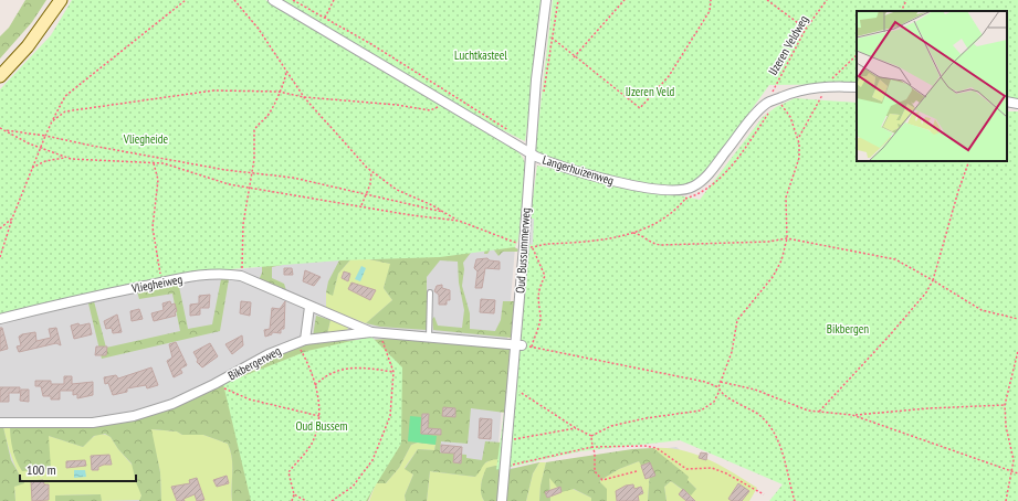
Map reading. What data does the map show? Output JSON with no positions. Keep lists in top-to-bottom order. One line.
{"streets":{"street":["Langerhuizenweg","Oud Bussummerweg","Vliegheiweg","Bikbergerweg"],"path":["IJzeren Veldweg"]},"crossings":[["Langerhuizenweg","Oud Bussummerweg"],["Oud Bussummerweg","Bikbergerweg"],["Vliegheiweg","Bikbergerweg"]],"parks":["Luchtkasteel","IJzeren Veld","Vliegheide","Bikbergen","Oud Bussem"],"scale_bar":"100 m"}
